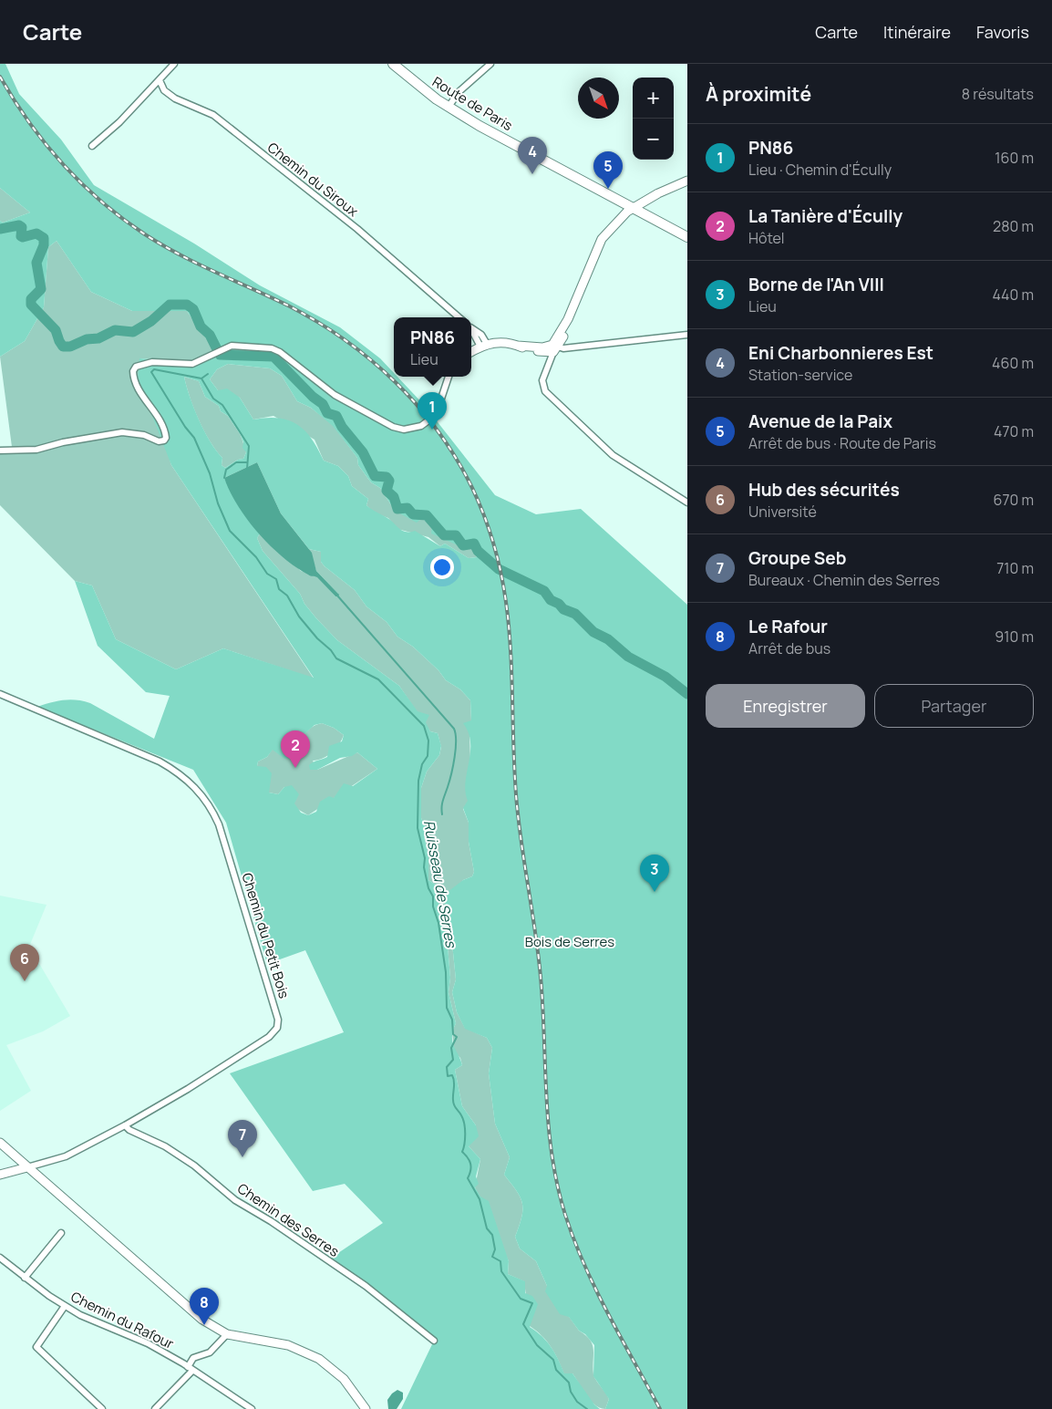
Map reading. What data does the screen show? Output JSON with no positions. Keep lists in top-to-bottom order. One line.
{"streets":{"main road":["Route de Paris"],"street":["Chemin du Siroux","Chemin du Petit Bois","Chemin des Serres","Chemin du Rafour"]},"crossings":[["Chemin du Petit Bois","Chemin des Serres"]],"water":["Ruisseau de Serres"],"parks":["Bois de Serres"],"north":"bottom right","page":{"header":"Carte","nav":["Carte","Itinéraire","Favoris"],"heading":["À proximité","8 résultats"],"map_buttons":["+","−"],"list":[{"mark":"1","name":"PN86","note":"Lieu · Chemin d'Écully","value":"160 m"},{"mark":"2","name":"La Tanière d'Écully","note":"Hôtel","value":"280 m"},{"mark":"3","name":"Borne de l'An VIII","note":"Lieu","value":"440 m"},{"mark":"4","name":"Eni Charbonnieres Est","note":"Station-service","value":"460 m"},{"mark":"5","name":"Avenue de la Paix","note":"Arrêt de bus · Route de Paris","value":"470 m"},{"mark":"6","name":"Hub des sécurités","note":"Université","value":"670 m"},{"mark":"7","name":"Groupe Seb","note":"Bureaux · Chemin des Serres","value":"710 m"},{"mark":"8","name":"Le Rafour","note":"Arrêt de bus","value":"910 m"}],"pins":["4","5","1","2","3","6","7","8"],"popup":["PN86","Lieu"],"buttons":["Enregistrer","Partager"]}}
